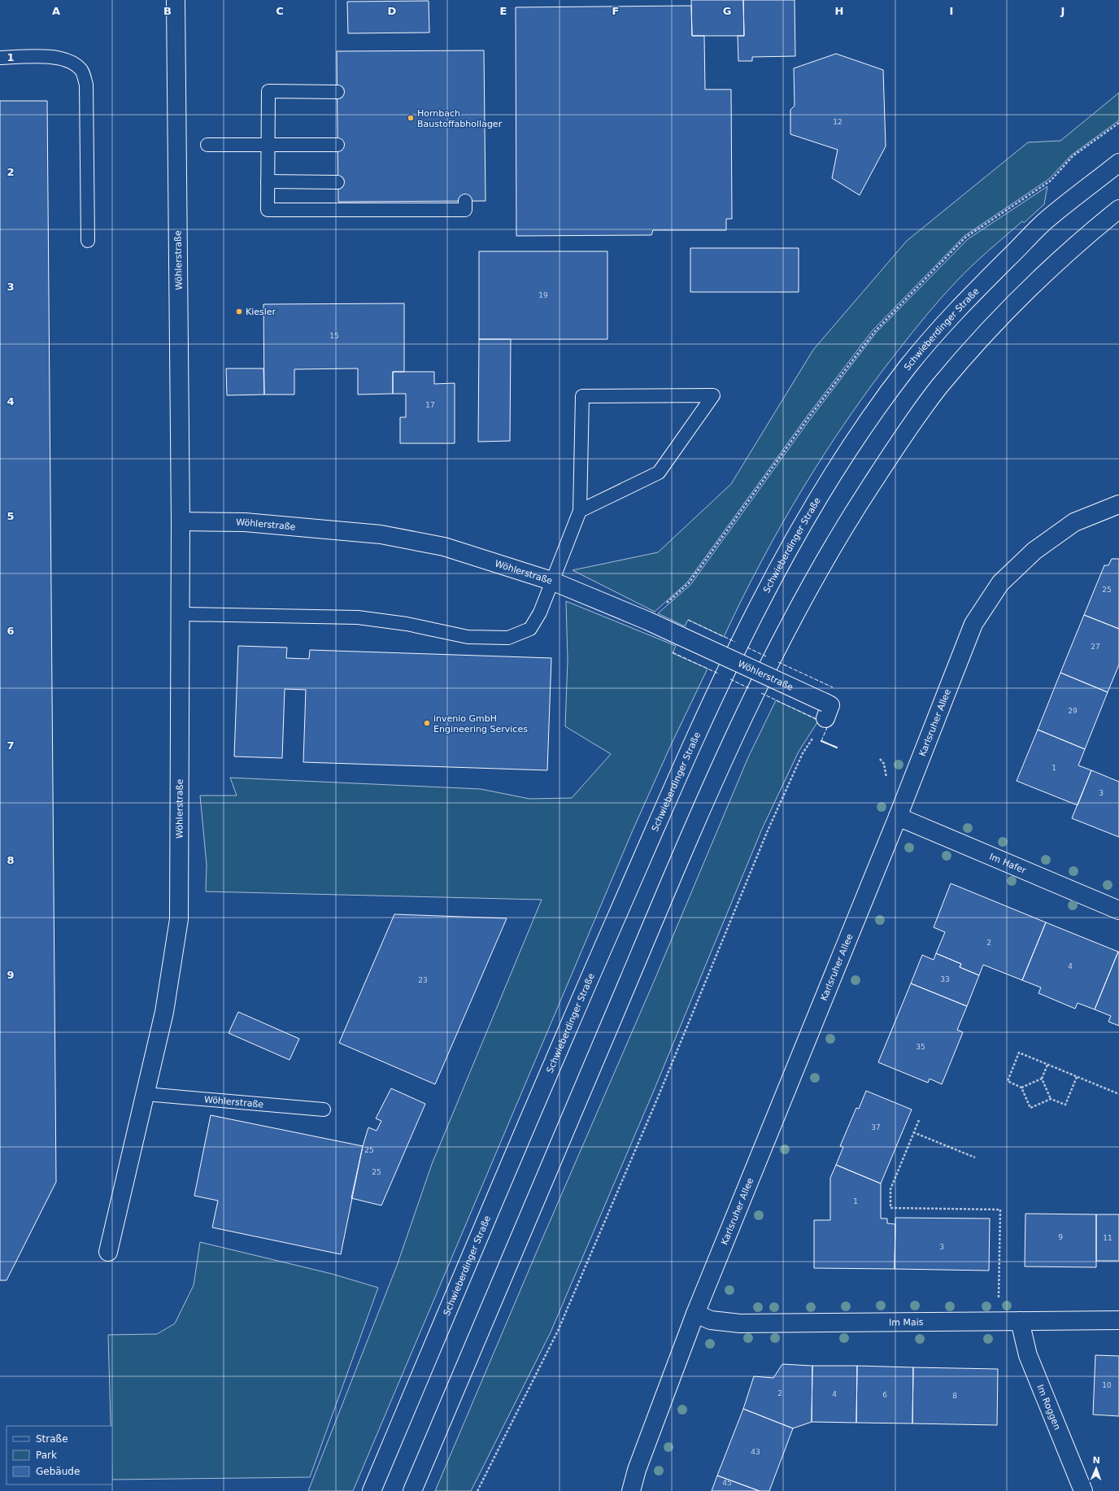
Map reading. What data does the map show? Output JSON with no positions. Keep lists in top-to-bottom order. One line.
{"streets":{"street":["Wöhlerstraße","Schwieberdinger Straße","Karlsruher Allee","Im Hafer","Im Mais","Im Roggen"]},"crossings":[["Karlsruher Allee","Im Hafer"],["Karlsruher Allee","Im Mais"],["Im Mais","Im Roggen"]],"places":["Hornbach Baustoffabhollager","Kiesler","invenio GmbH Engineering Services"],"house_numbers":["12","19","15","17","25","27","29","1","3","2","4","33","23","35","37","25","25","1","9","11","3","10","2","4","6","8","43","45"],"legend":["Straße","Park","Gebäude"],"north":"top","grid":{"columns":["A","B","C","D","E","F","G","H","I","J"],"rows":["1","2","3","4","5","6","7","8","9"]}}
